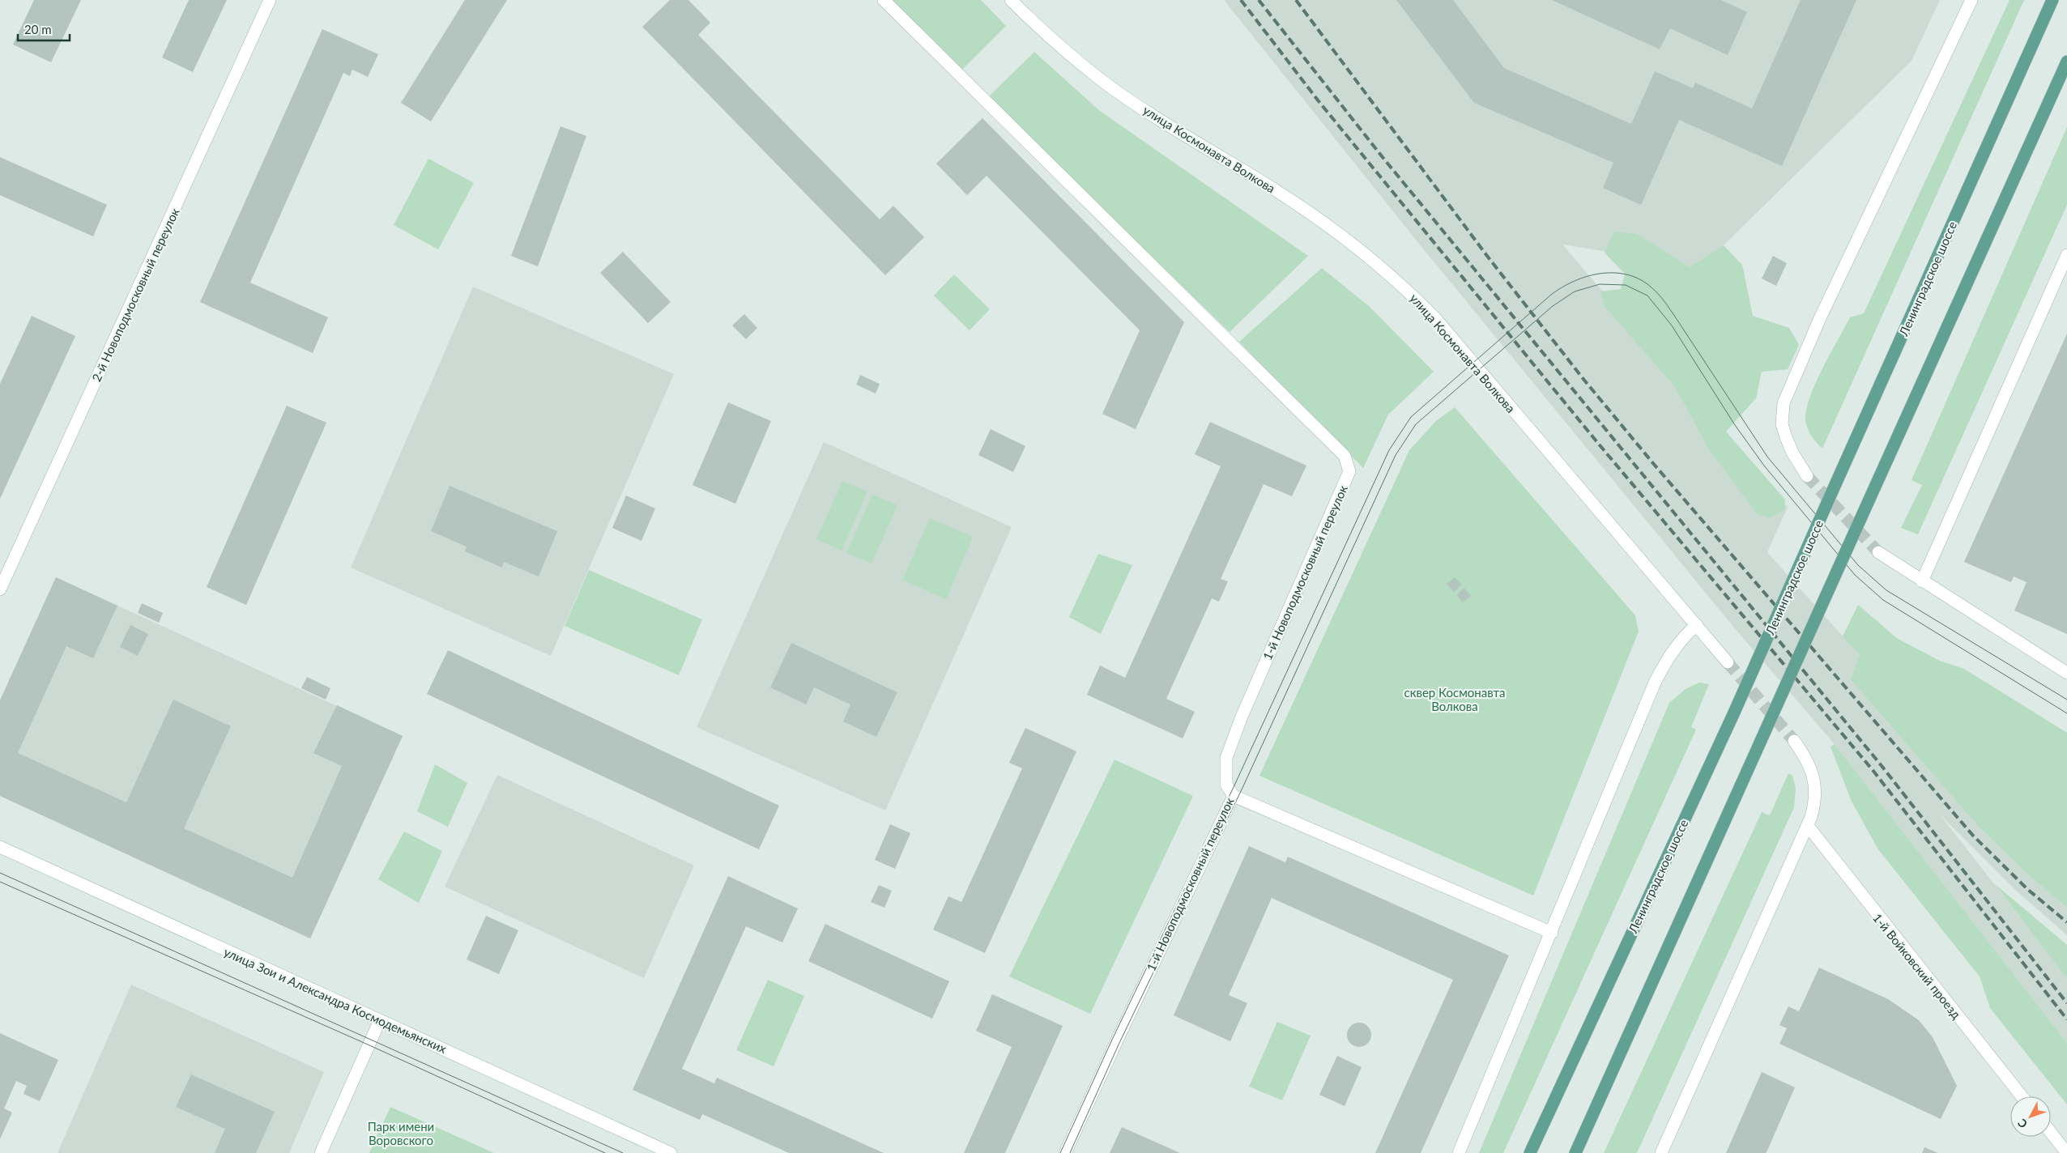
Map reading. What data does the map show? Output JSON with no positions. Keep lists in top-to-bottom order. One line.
{"streets":{"main road":["Ленинградское шоссе"],"street":["улица Космонавта Волкова","2-й Новоподмосковный переулок","1-й Новоподмосковный переулок","1-й Войковский проезд","улица Зои и Александра Космодемьянских"]},"parks":["сквер Космонавта Волкова","Парк имени Воровского"],"scale_bar":"20 m","north":"bottom left"}
